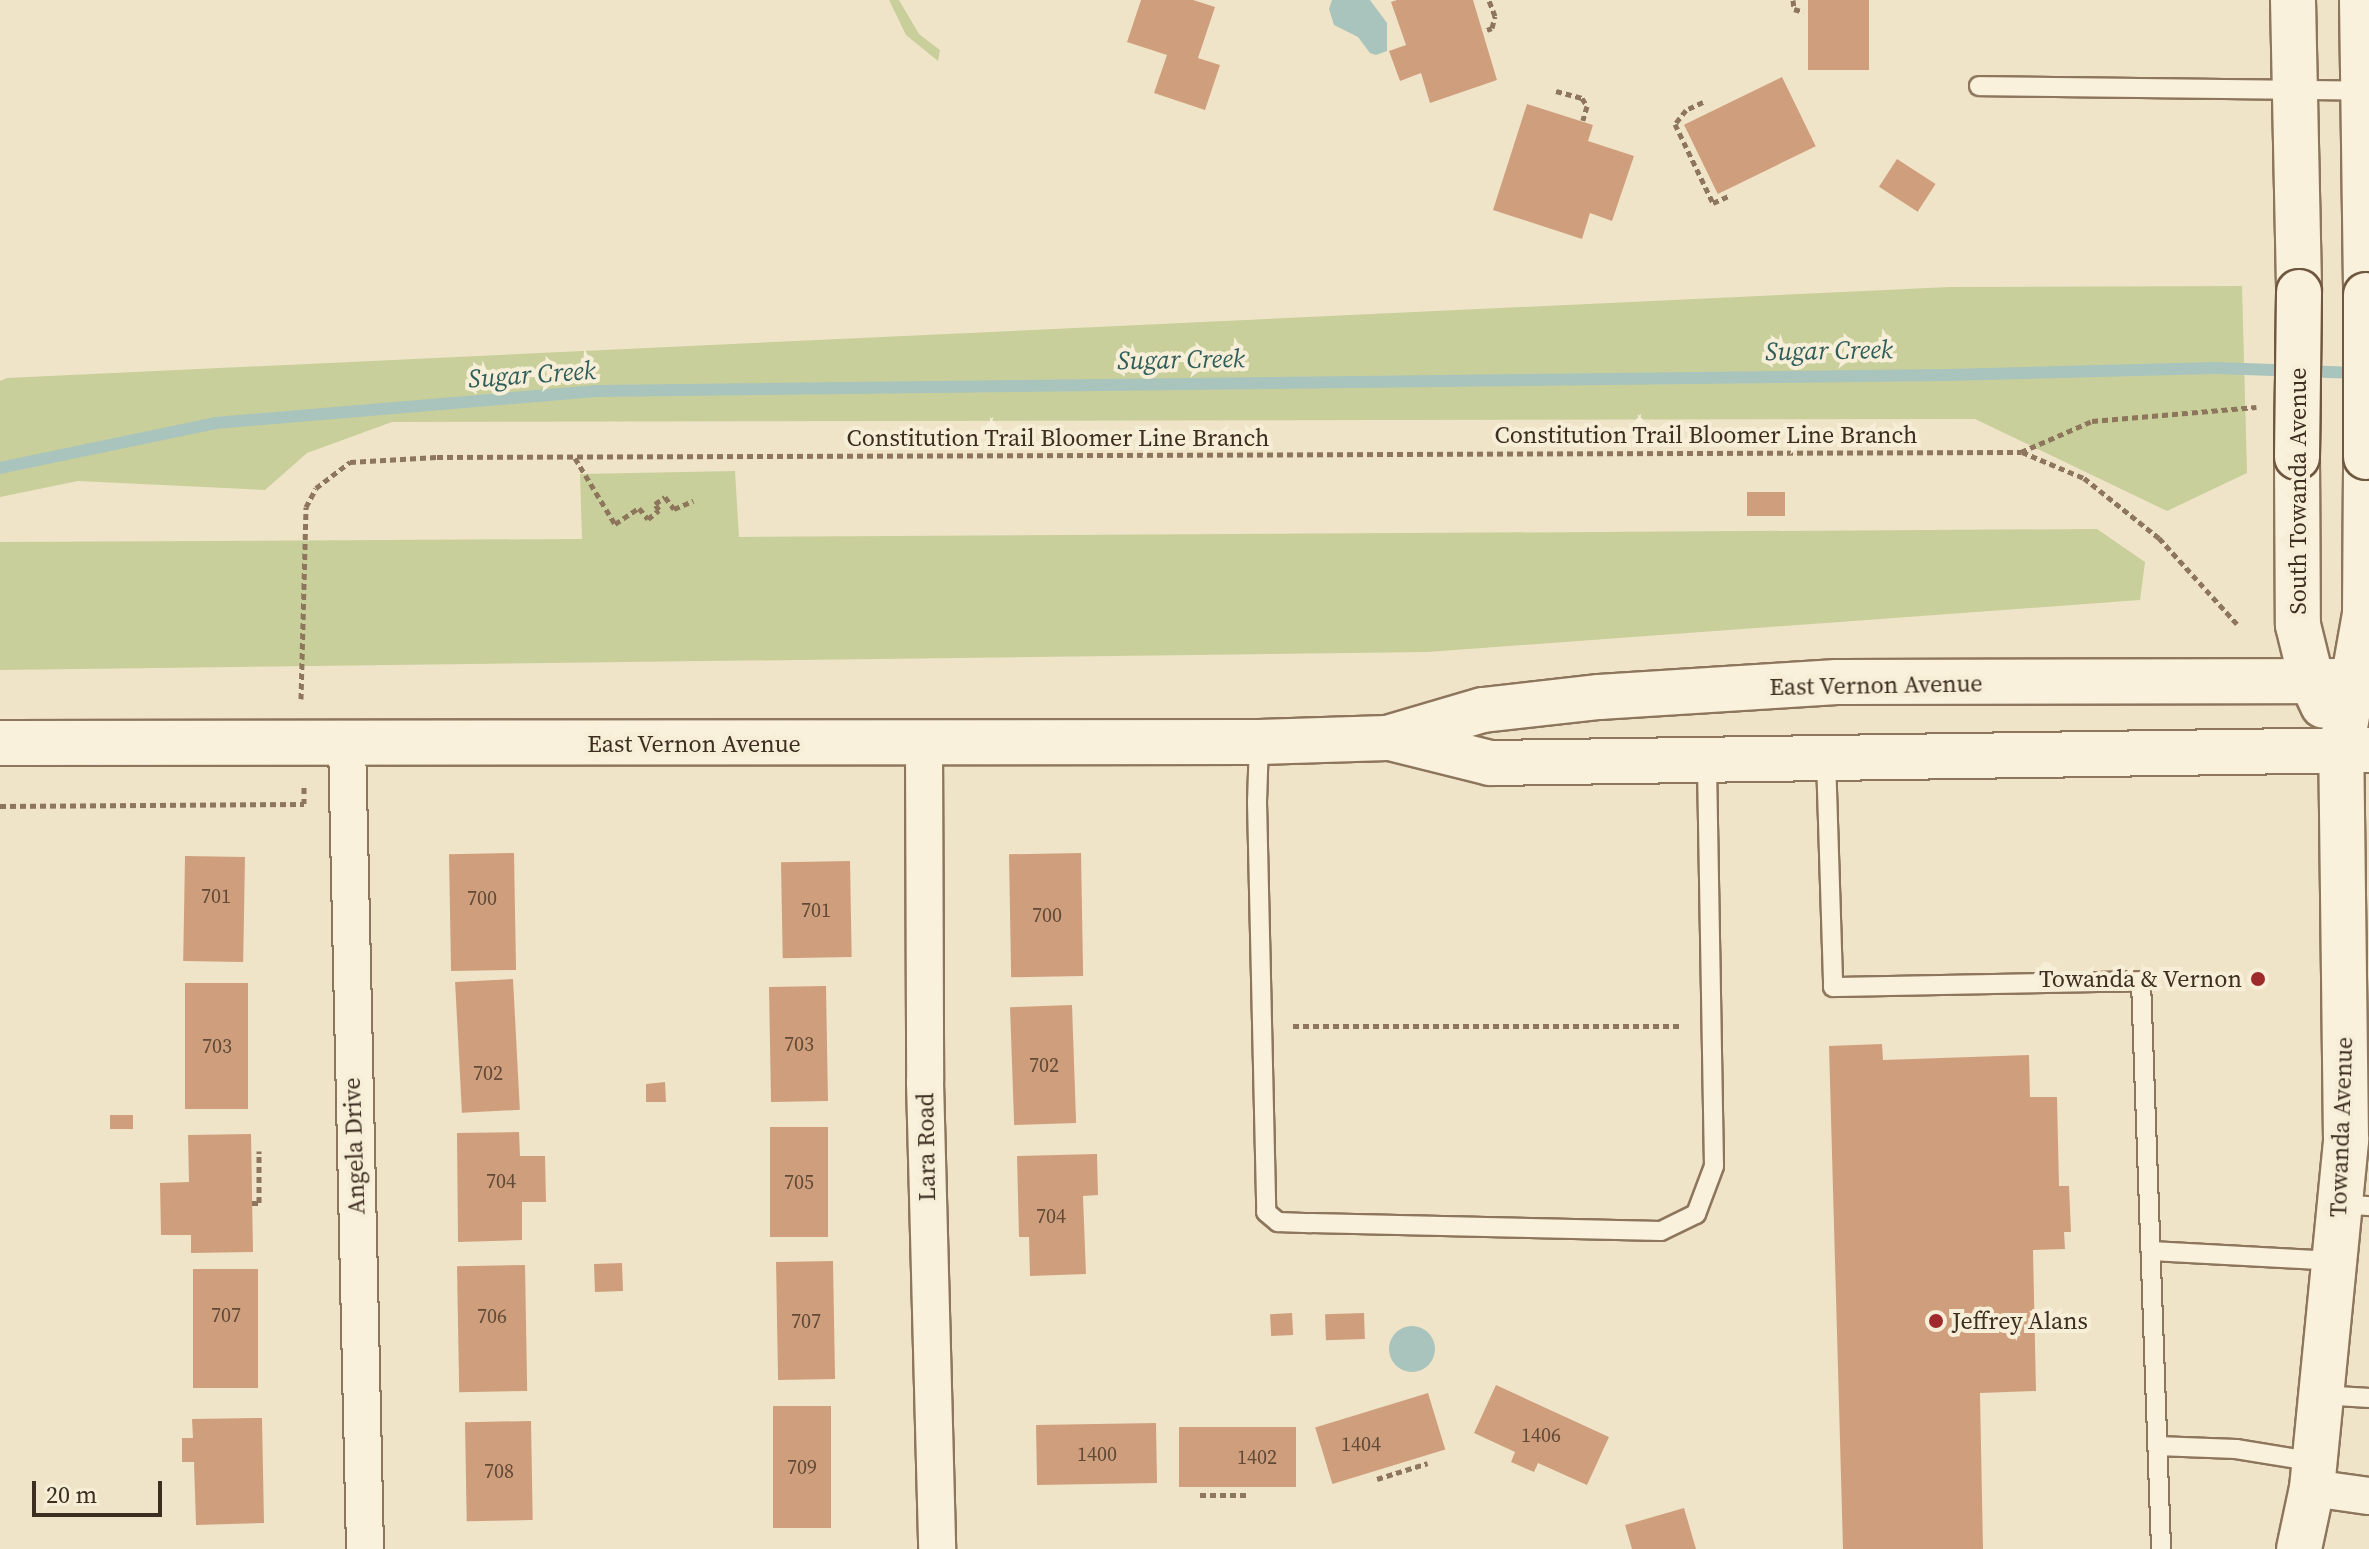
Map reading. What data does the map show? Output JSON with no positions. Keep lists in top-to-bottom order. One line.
{"streets":{"main road":["South Towanda Avenue","East Vernon Avenue","Towanda Avenue"],"street":["Angela Drive","Lara Road"],"path":["Constitution Trail Bloomer Line Branch"]},"crossings":[["South Towanda Avenue","East Vernon Avenue"],["South Towanda Avenue","Towanda Avenue"],["East Vernon Avenue","Towanda Avenue"],["East Vernon Avenue","Angela Drive"],["East Vernon Avenue","Lara Road"]],"water":["Sugar Creek"],"places":["Towanda & Vernon","Jeffrey Alans"],"house_numbers":["701","700","701","700","703","703","702","702","704","705","704","707","706","707","1406","1404","1400","1402","709","708"],"scale_bar":"20 m"}
